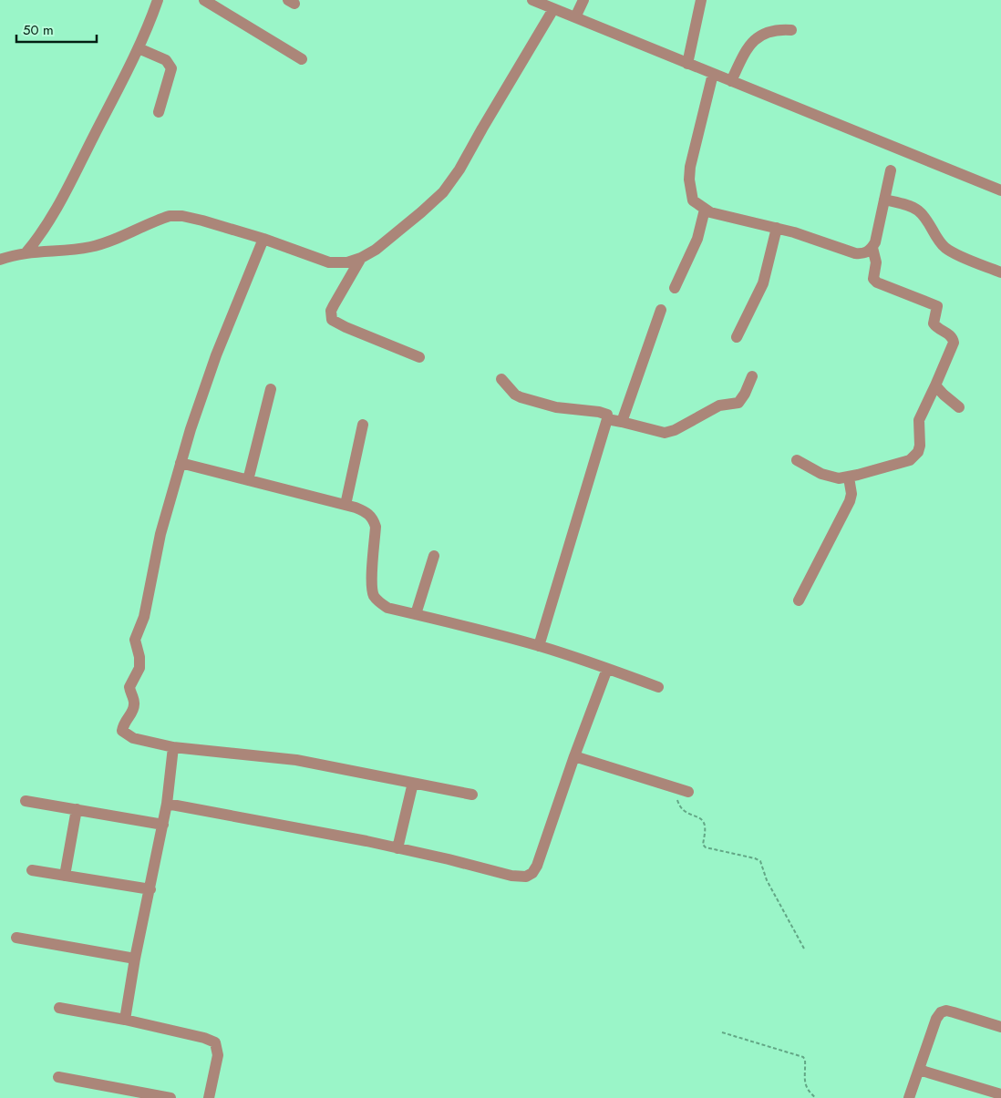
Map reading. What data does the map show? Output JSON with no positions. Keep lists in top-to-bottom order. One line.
{"scale_bar":"50 m"}
